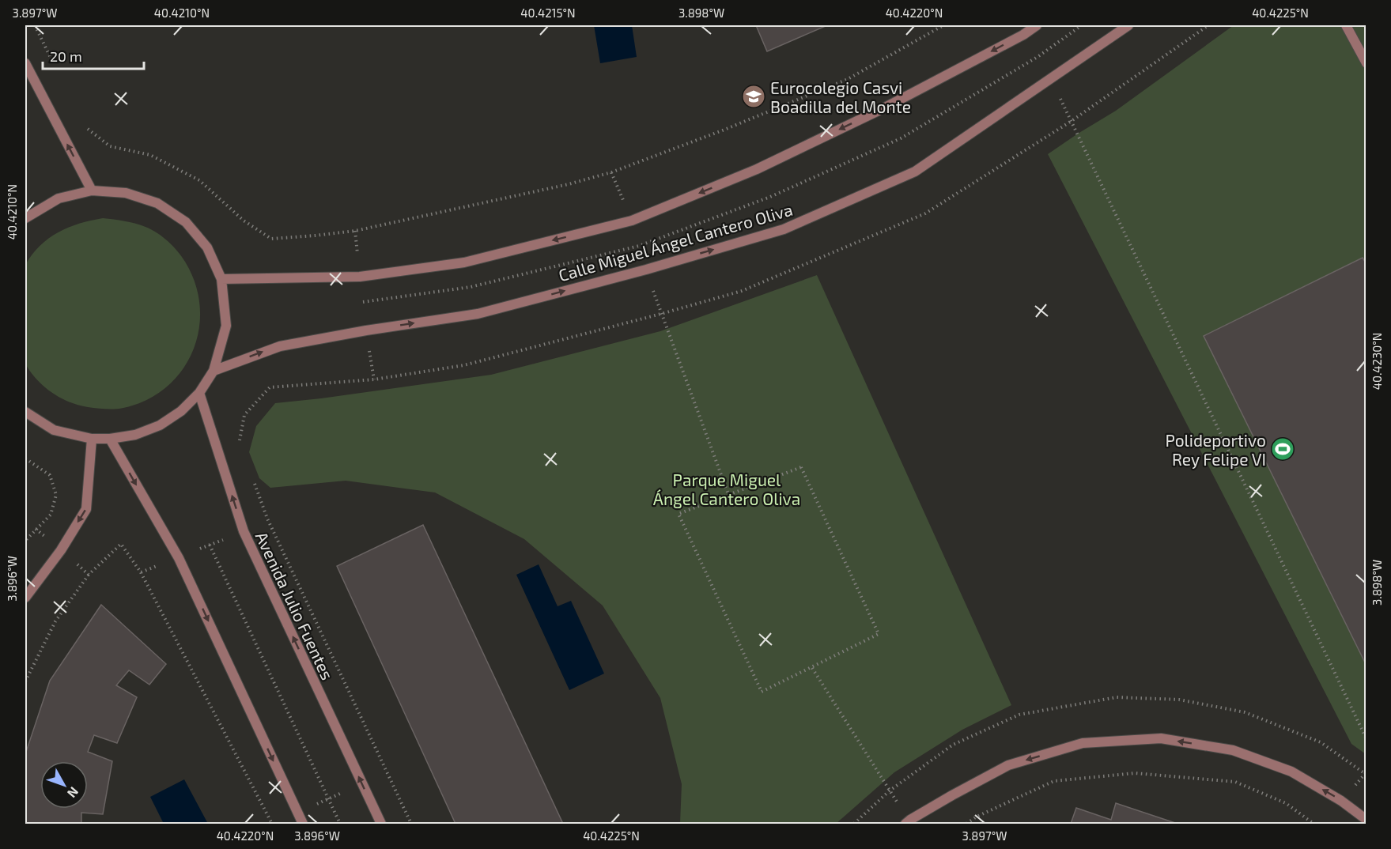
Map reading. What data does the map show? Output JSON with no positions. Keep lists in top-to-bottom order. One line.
{"streets":{"street":["Calle Miguel Ángel Cantero Oliva","Avenida Julio Fuentes"]},"parks":["Parque Miguel Ángel Cantero Oliva"],"places":{"school or university":["Eurocolegio Casvi Boadilla del Monte"],"sports":["Polideportivo Rey Felipe VI"]},"scale_bar":"20 m","north":"bottom right","coordinates":["3.897°W","40.4210°N","40.4215°N","3.898°W","40.4220°N","40.4225°N","40.4230°N","3.896°W"]}
